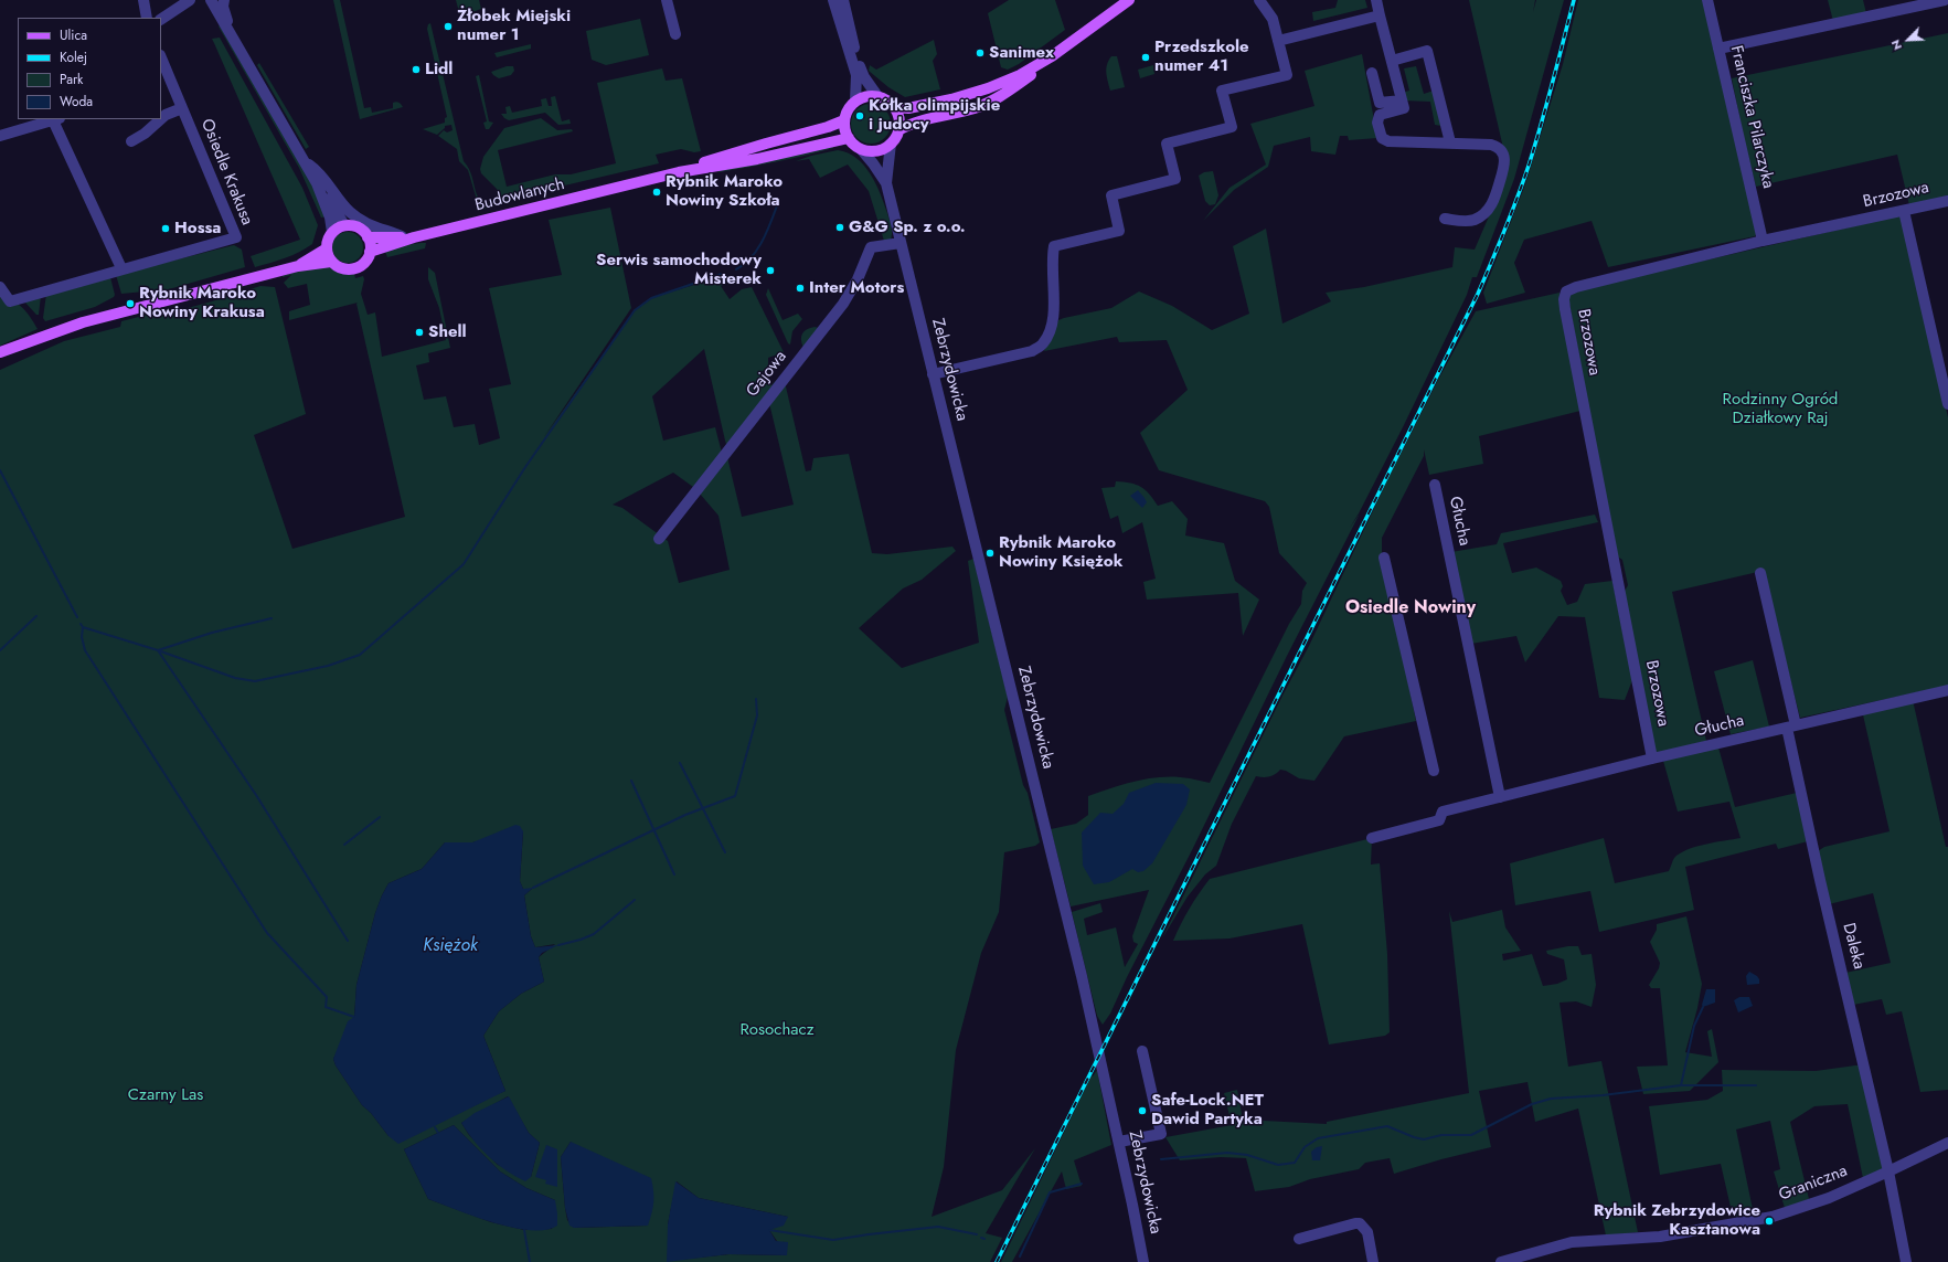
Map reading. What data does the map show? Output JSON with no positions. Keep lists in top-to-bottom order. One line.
{"streets":{"main road":["Budowlanych"],"street":["Franciszka Pilarczyka","Osiedle Krakusa","Brzozowa","Zebrzydowicka","Gajowa","Głucha","Daleka","Graniczna"]},"crossings":[["Franciszka Pilarczyka","Brzozowa"],["Budowlanych","Zebrzydowicka"],["Brzozowa","Głucha"],["Zebrzydowicka","Gajowa"],["Głucha","Daleka"],["Daleka","Graniczna"]],"districts":["Osiedle Nowiny"],"water":["Księżok"],"parks":["Rodzinny Ogród Działkowy Raj","Rosochacz","Czarny Las"],"places":["Żłobek Miejski numer 1","Sanimex","Przedszkole numer 41","Lidl","Kółka olimpijskie i judocy","Rybnik Maroko Nowiny Szkoła","G&G Sp. z o.o.","Hossa","Serwis samochodowy Misterek","Inter Motors","Rybnik Maroko Nowiny Krakusa","Shell","Rybnik Maroko Nowiny Księżok","Safe-Lock.NET Dawid Partyka","Rybnik Zebrzydowice Kasztanowa"],"legend":["Ulica","Kolej","Park","Woda"],"north":"bottom left"}
